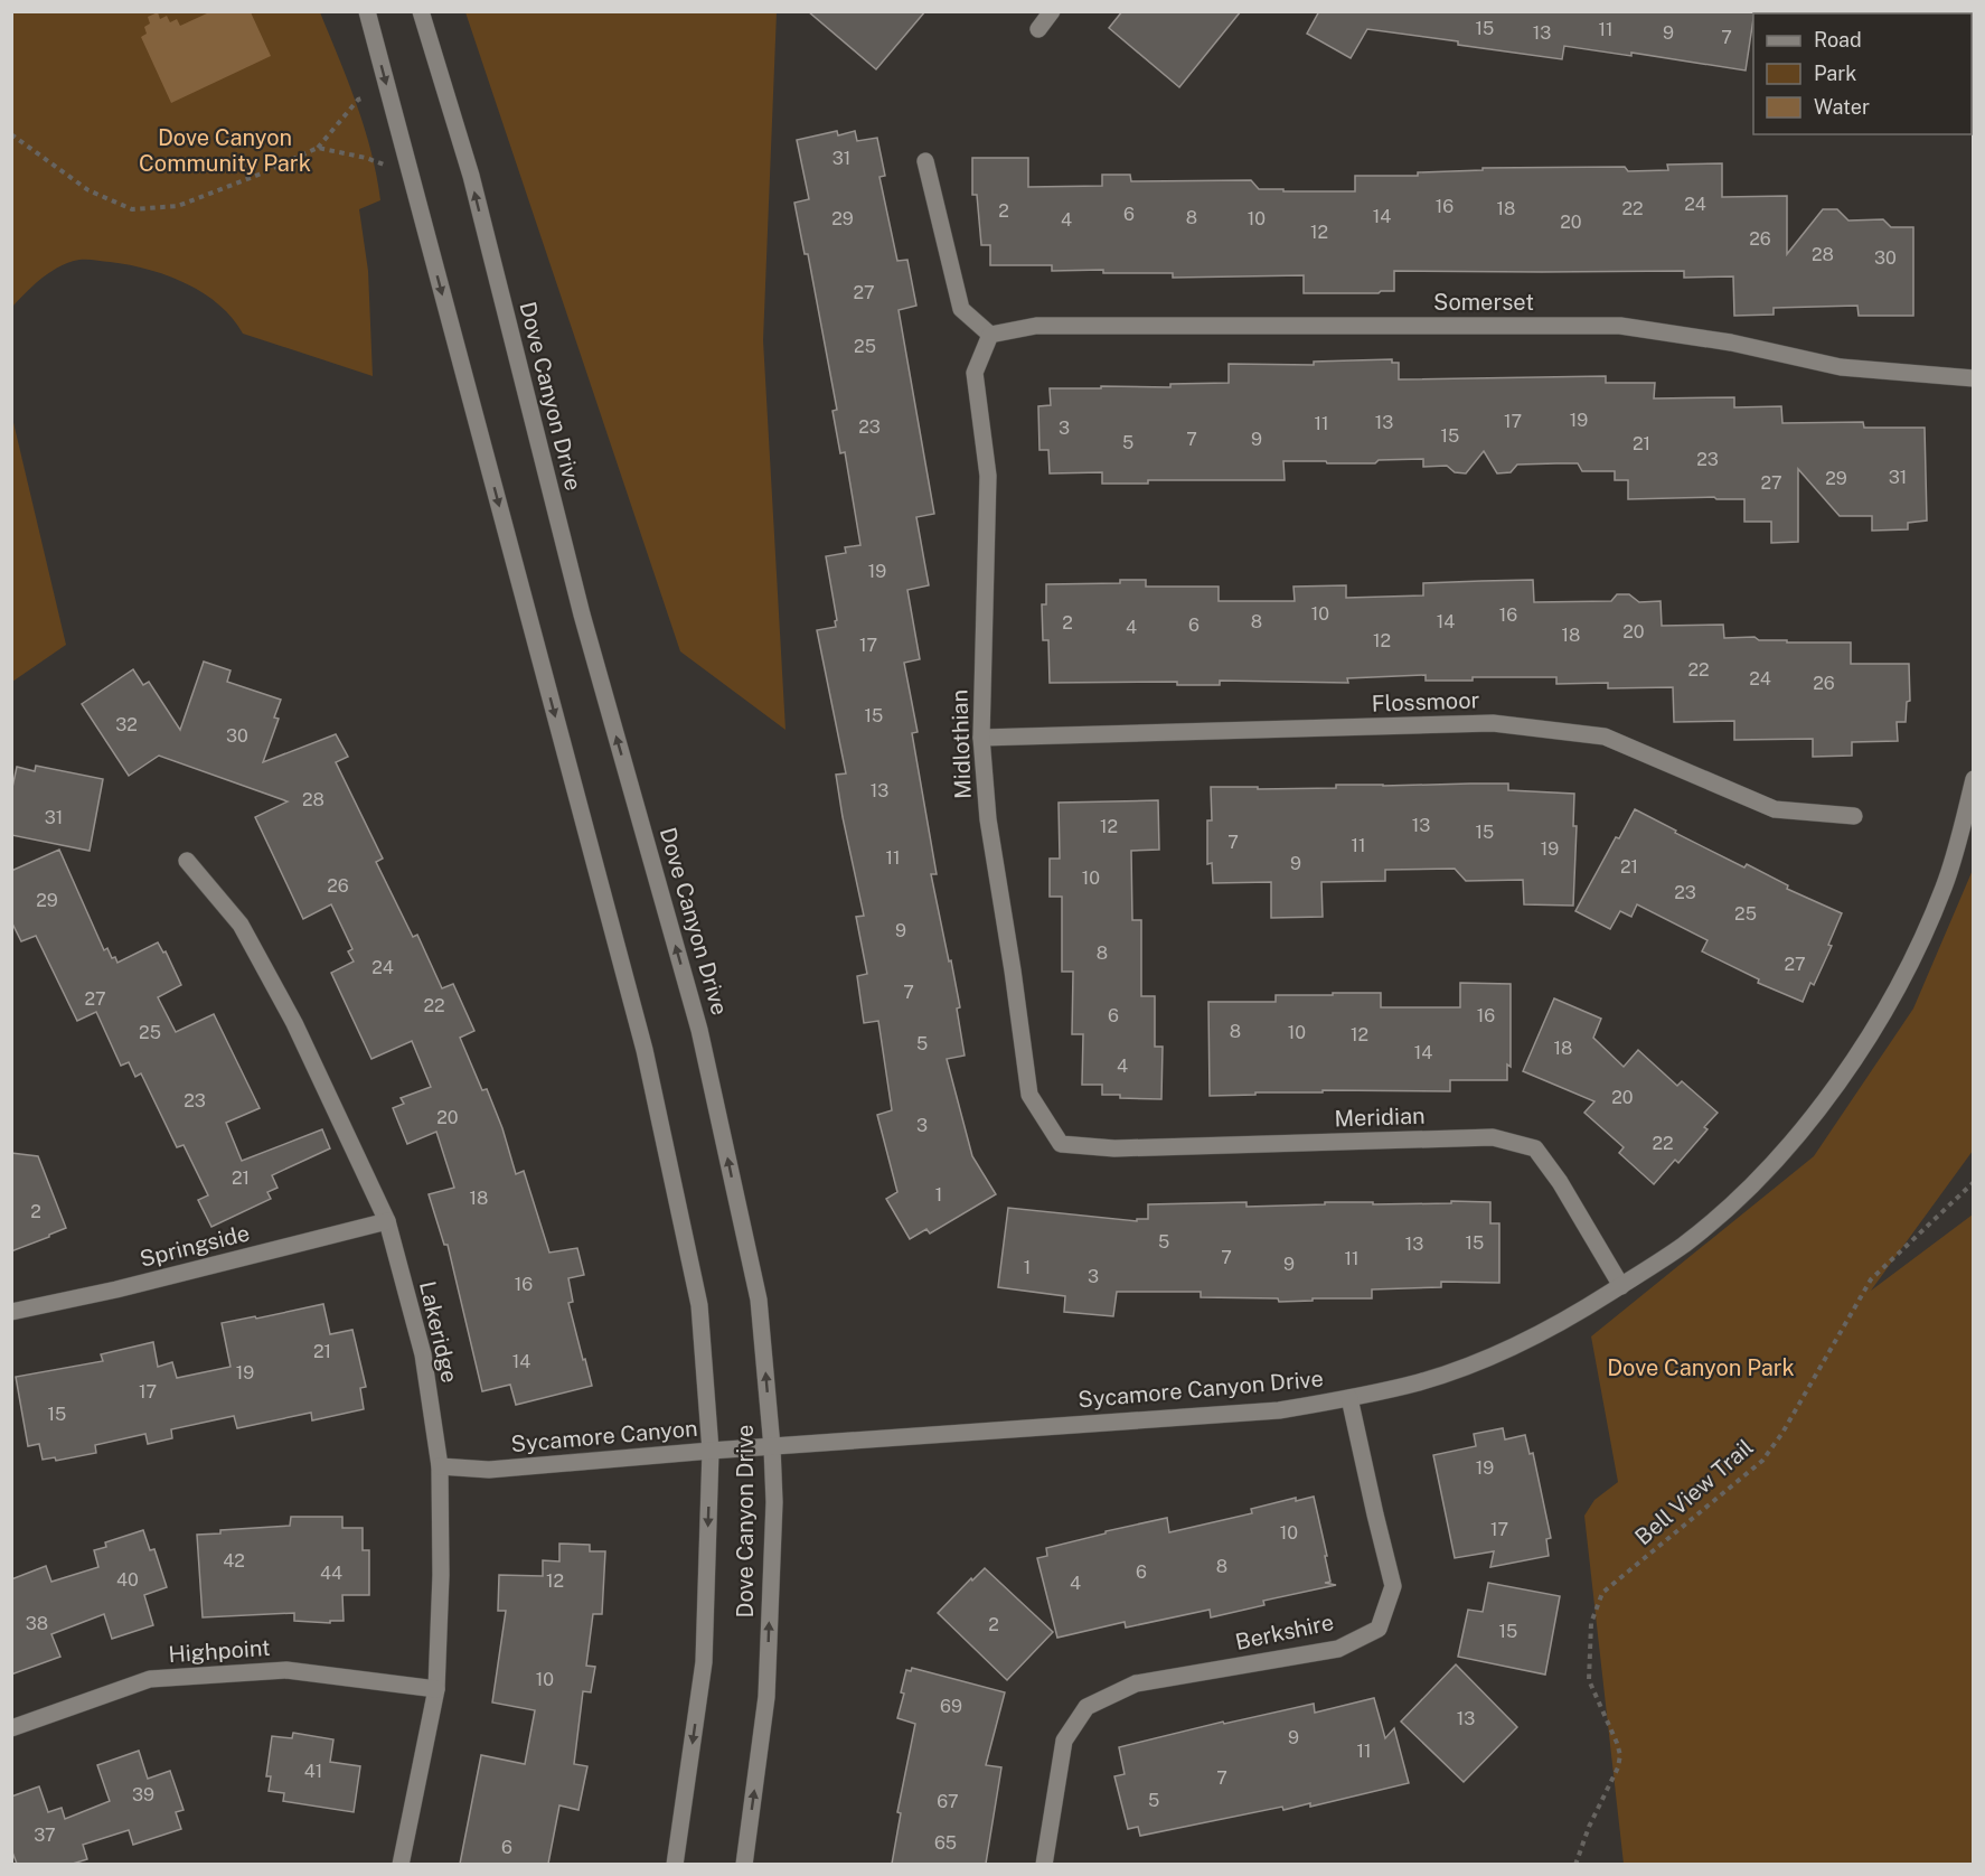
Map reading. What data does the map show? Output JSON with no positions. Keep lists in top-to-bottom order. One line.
{"streets":{"street":["Somerset","Dove Canyon Drive","Flossmoor","Midlothian","Meridian","Springside","Lakeridge","Sycamore Canyon Drive","Sycamore Canyon","Berkshire","Highpoint"],"path":["Bell View Trail"]},"crossings":[["Somerset","Midlothian"],["Dove Canyon Drive","Sycamore Canyon Drive"],["Dove Canyon Drive","Sycamore Canyon"],["Flossmoor","Midlothian"],["Midlothian","Meridian"],["Meridian","Sycamore Canyon Drive"],["Springside","Lakeridge"],["Lakeridge","Sycamore Canyon"],["Lakeridge","Highpoint"],["Sycamore Canyon Drive","Sycamore Canyon"],["Sycamore Canyon Drive","Berkshire"]],"parks":["Dove Canyon Community Park","Dove Canyon Park"],"house_numbers":["15","11","13","9","7","31","24","16","18","22","2","6","14","8","29","10","4","20","12","26","28","30","27","25","19","17","13","11","23","3","15","7","9","5","21","23","31","29","27","19","10","16","8","14","2","6","4","20","18","12","17","22","24","26","15","32","30","13","28","31","13","12","15","7","11","19","11","9","21","10","26","23","29","25","9","8","27","24","7","27","22","6","16","8","25","10","12","5","18","14","4","20","23","20","3","22","21","1","18","2","5","15","13","7","11","9","1","3","16","21","14","19","17","15","19","17","10","42","8","6","44","40","12","4","38","2","15","10","69","13","9","11","41","7","39","5","67","37","65","6"],"legend":["Road","Park","Water"]}
